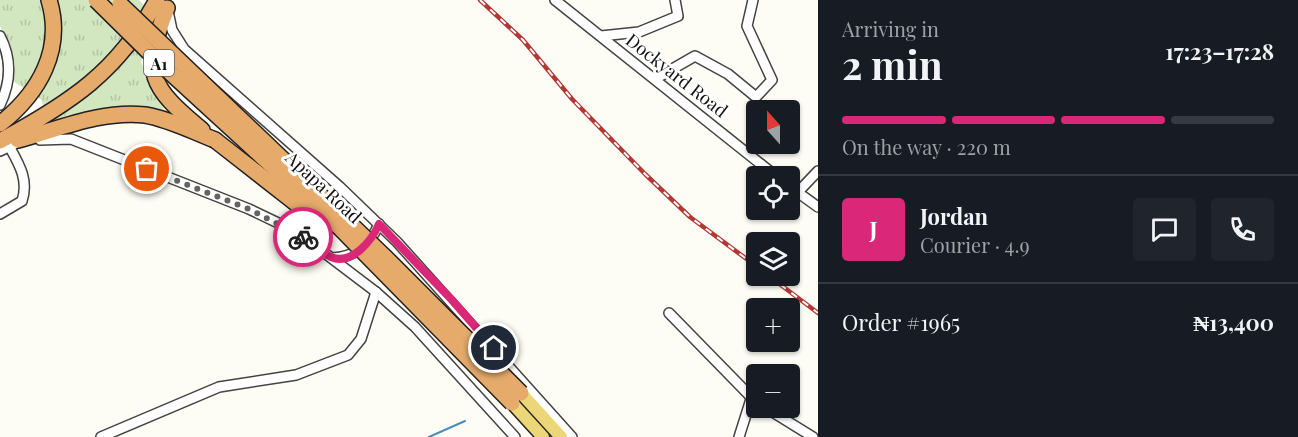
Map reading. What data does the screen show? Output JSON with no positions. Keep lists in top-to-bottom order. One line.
{"streets":{"highway":["A1","Apapa Road"],"street":["Dockyard Road"]},"north":"top","page":{"heading":["2 min","Arriving in","17:23–17:28"],"panel":["Jordan","Courier · 4.9","Order #1965","₦13,400"],"map_buttons":["+","−"],"bar":"On the way · 220 m","round":"J"}}
